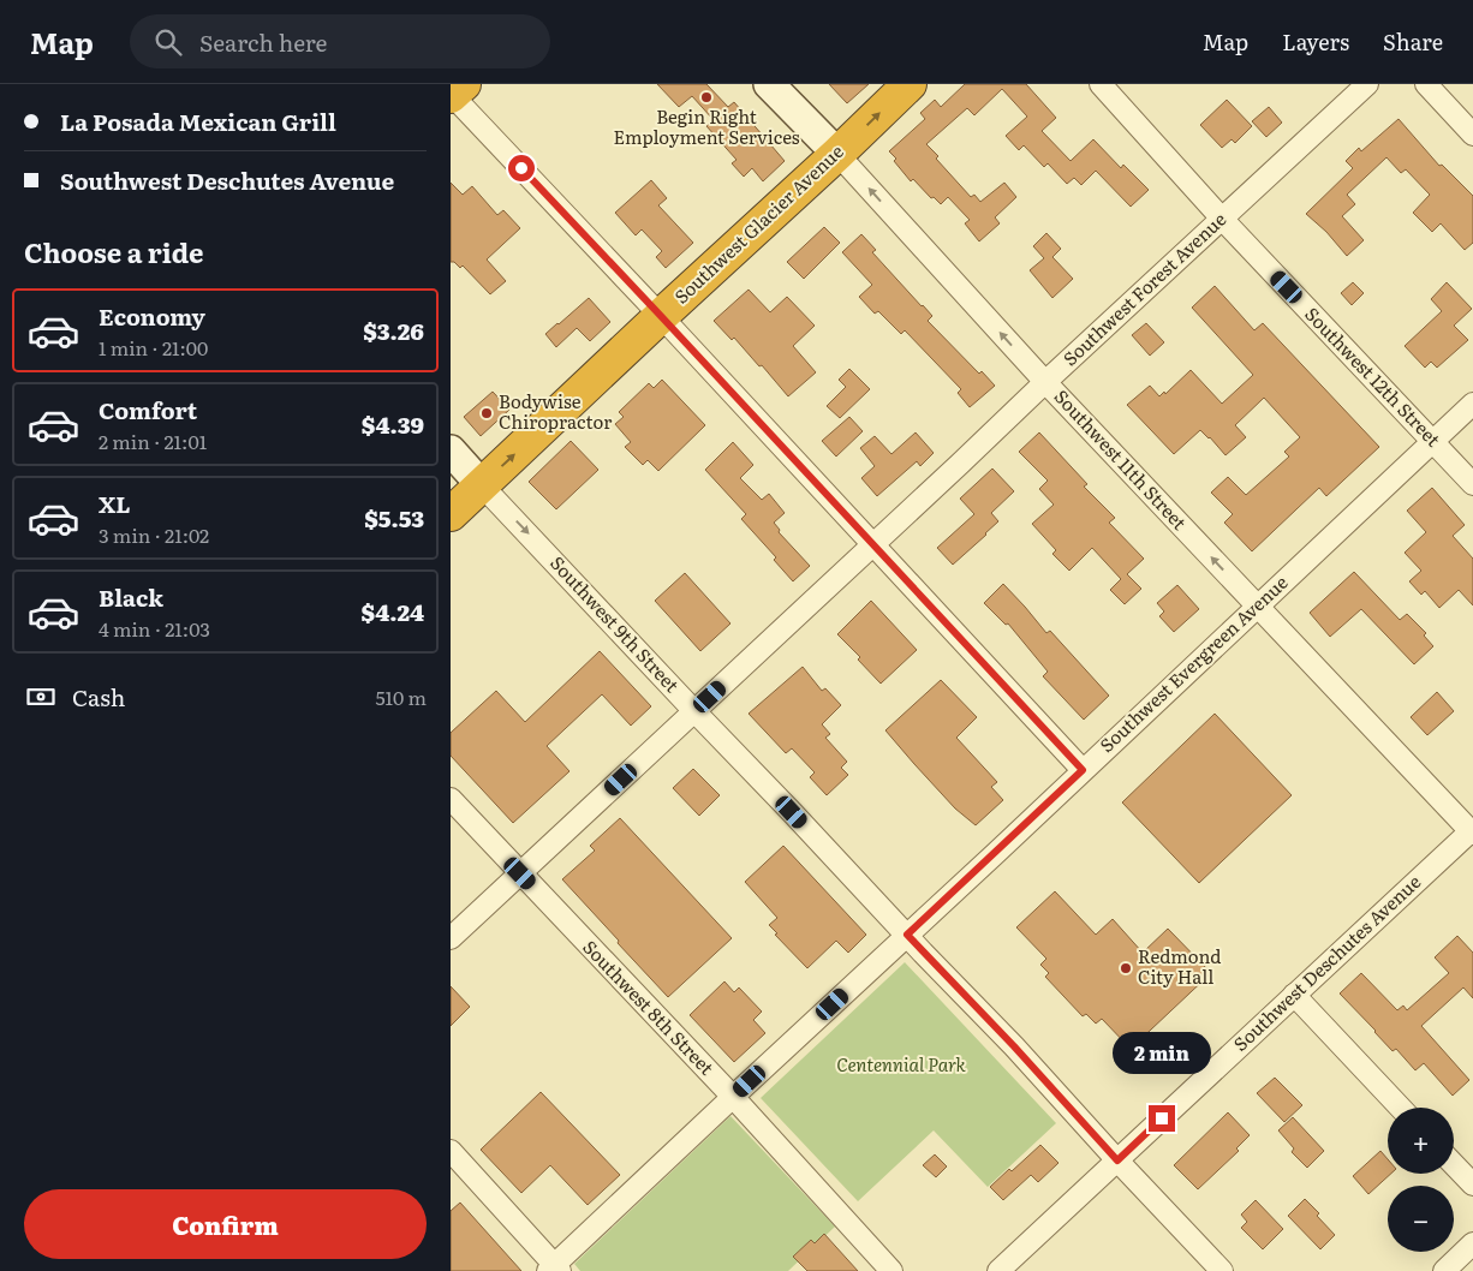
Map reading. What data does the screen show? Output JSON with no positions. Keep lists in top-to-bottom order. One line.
{"streets":{"highway":["Southwest Glacier Avenue"],"main road":["Southwest 11th Street","Southwest 9th Street"],"street":["Southwest Forest Avenue","Southwest 12th Street","Southwest Evergreen Avenue","Southwest Deschutes Avenue","Southwest 8th Street"]},"crossings":[["Southwest Glacier Avenue","Southwest 11th Street"],["Southwest Glacier Avenue","Southwest 9th Street"],["Southwest Forest Avenue","Southwest 12th Street"],["Southwest Forest Avenue","Southwest 11th Street"],["Southwest Forest Avenue","Southwest 9th Street"],["Southwest Forest Avenue","Southwest 8th Street"],["Southwest 12th Street","Southwest Evergreen Avenue"],["Southwest 11th Street","Southwest Evergreen Avenue"],["Southwest 11th Street","Southwest Deschutes Avenue"],["Southwest 9th Street","Southwest Evergreen Avenue"],["Southwest 9th Street","Southwest Deschutes Avenue"],["Southwest Evergreen Avenue","Southwest 8th Street"]],"one_way":["Southwest Glacier Avenue","Southwest 11th Street"],"parks":["Centennial Park"],"places":["Begin Right Employment Services","Bodywise Chiropractor","Redmond City Hall"],"page":{"header":"Map","search":"Search here","nav":["Map","Layers","Share"],"banner":["La Posada Mexican Grill","Southwest Deschutes Avenue"],"heading":"Choose a ride","list":[{"name":"Economy","note":"1 min · 21:00","value":"$3.26"},{"name":"Comfort","note":"2 min · 21:01","value":"$4.39"},{"name":"XL","note":"3 min · 21:02","value":"$5.53"},{"name":"Black","note":"4 min · 21:03","value":"$4.24"}],"pay":["Cash","510 m"],"bubble":"2 min","map_buttons":["+","−"],"buttons":"Confirm"}}
